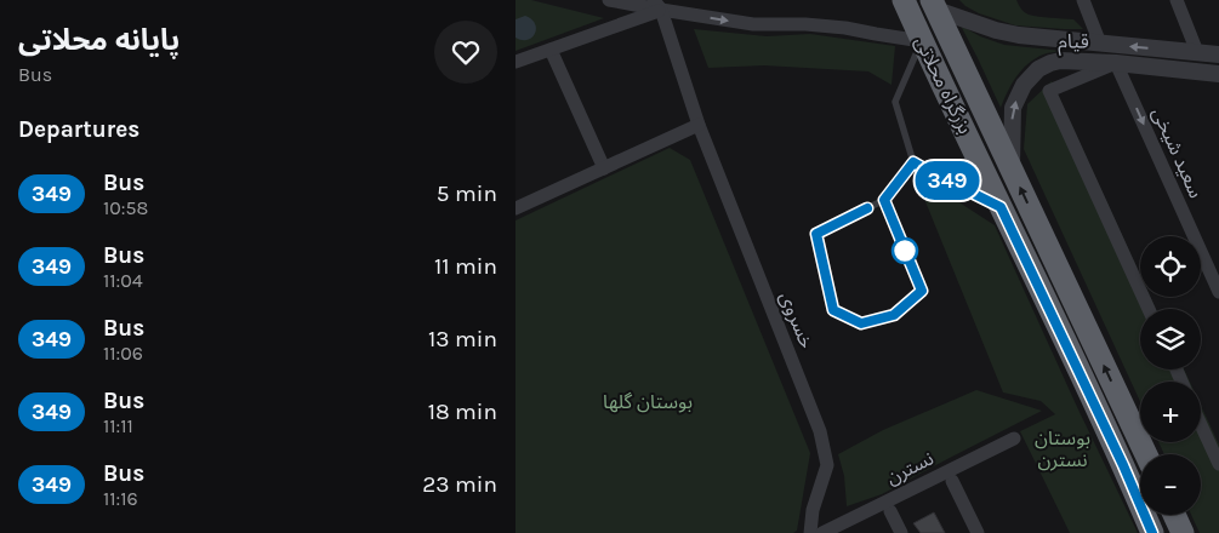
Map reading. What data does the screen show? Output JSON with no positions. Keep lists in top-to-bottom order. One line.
{"streets":{"highway":["بزرگراه محلاتی"],"street":["قیام","سعید شیخی","خسروی","نسترن"]},"crossings":[["قیام","بزرگراه محلاتی"],["قیام","سعید شیخی"]],"one_way":["سعید شیخی"],"parks":["بوستان گلها","بوستان نسترن"],"lines":["bus line 349"],"page":{"heading":[["پایانه محلاتی","Bus"],"Departures"],"on_map":"349","list":[{"mark":"349","name":"Bus","note":"10:58","value":"5 min"},{"mark":"349","name":"Bus","note":"11:04","value":"11 min"},{"mark":"349","name":"Bus","note":"11:06","value":"13 min"},{"mark":"349","name":"Bus","note":"11:11","value":"18 min"},{"mark":"349","name":"Bus","note":"11:16","value":"23 min"}],"map_buttons":["+","−"]}}
